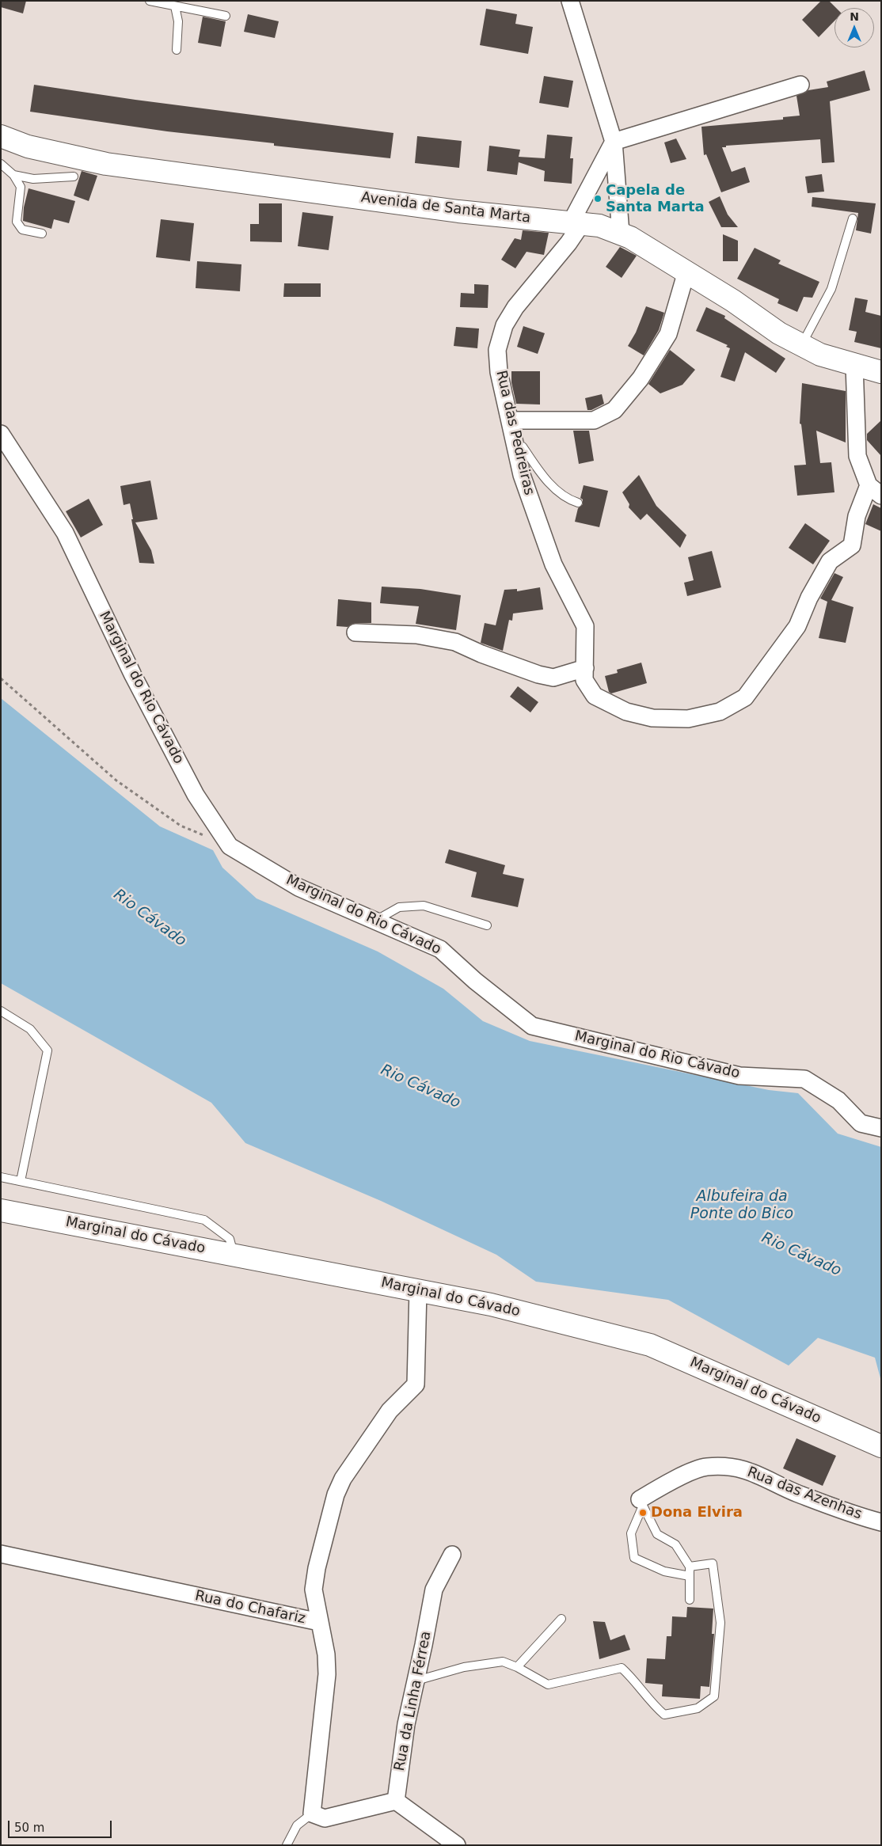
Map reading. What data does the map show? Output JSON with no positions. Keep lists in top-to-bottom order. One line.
{"streets":{"street":["Avenida de Santa Marta","Rua das Pedreiras","Marginal do Rio Cávado","Marginal do Cávado","Rua das Azenhas","Rua do Chafariz","Rua da Linha Férrea"]},"crossings":[["Avenida de Santa Marta","Rua das Pedreiras"]],"water":["Rio Cávado","Albufeira da Ponte do Bico"],"places":["Capela de Santa Marta","Dona Elvira"],"scale_bar":"50 m","north":"top"}
